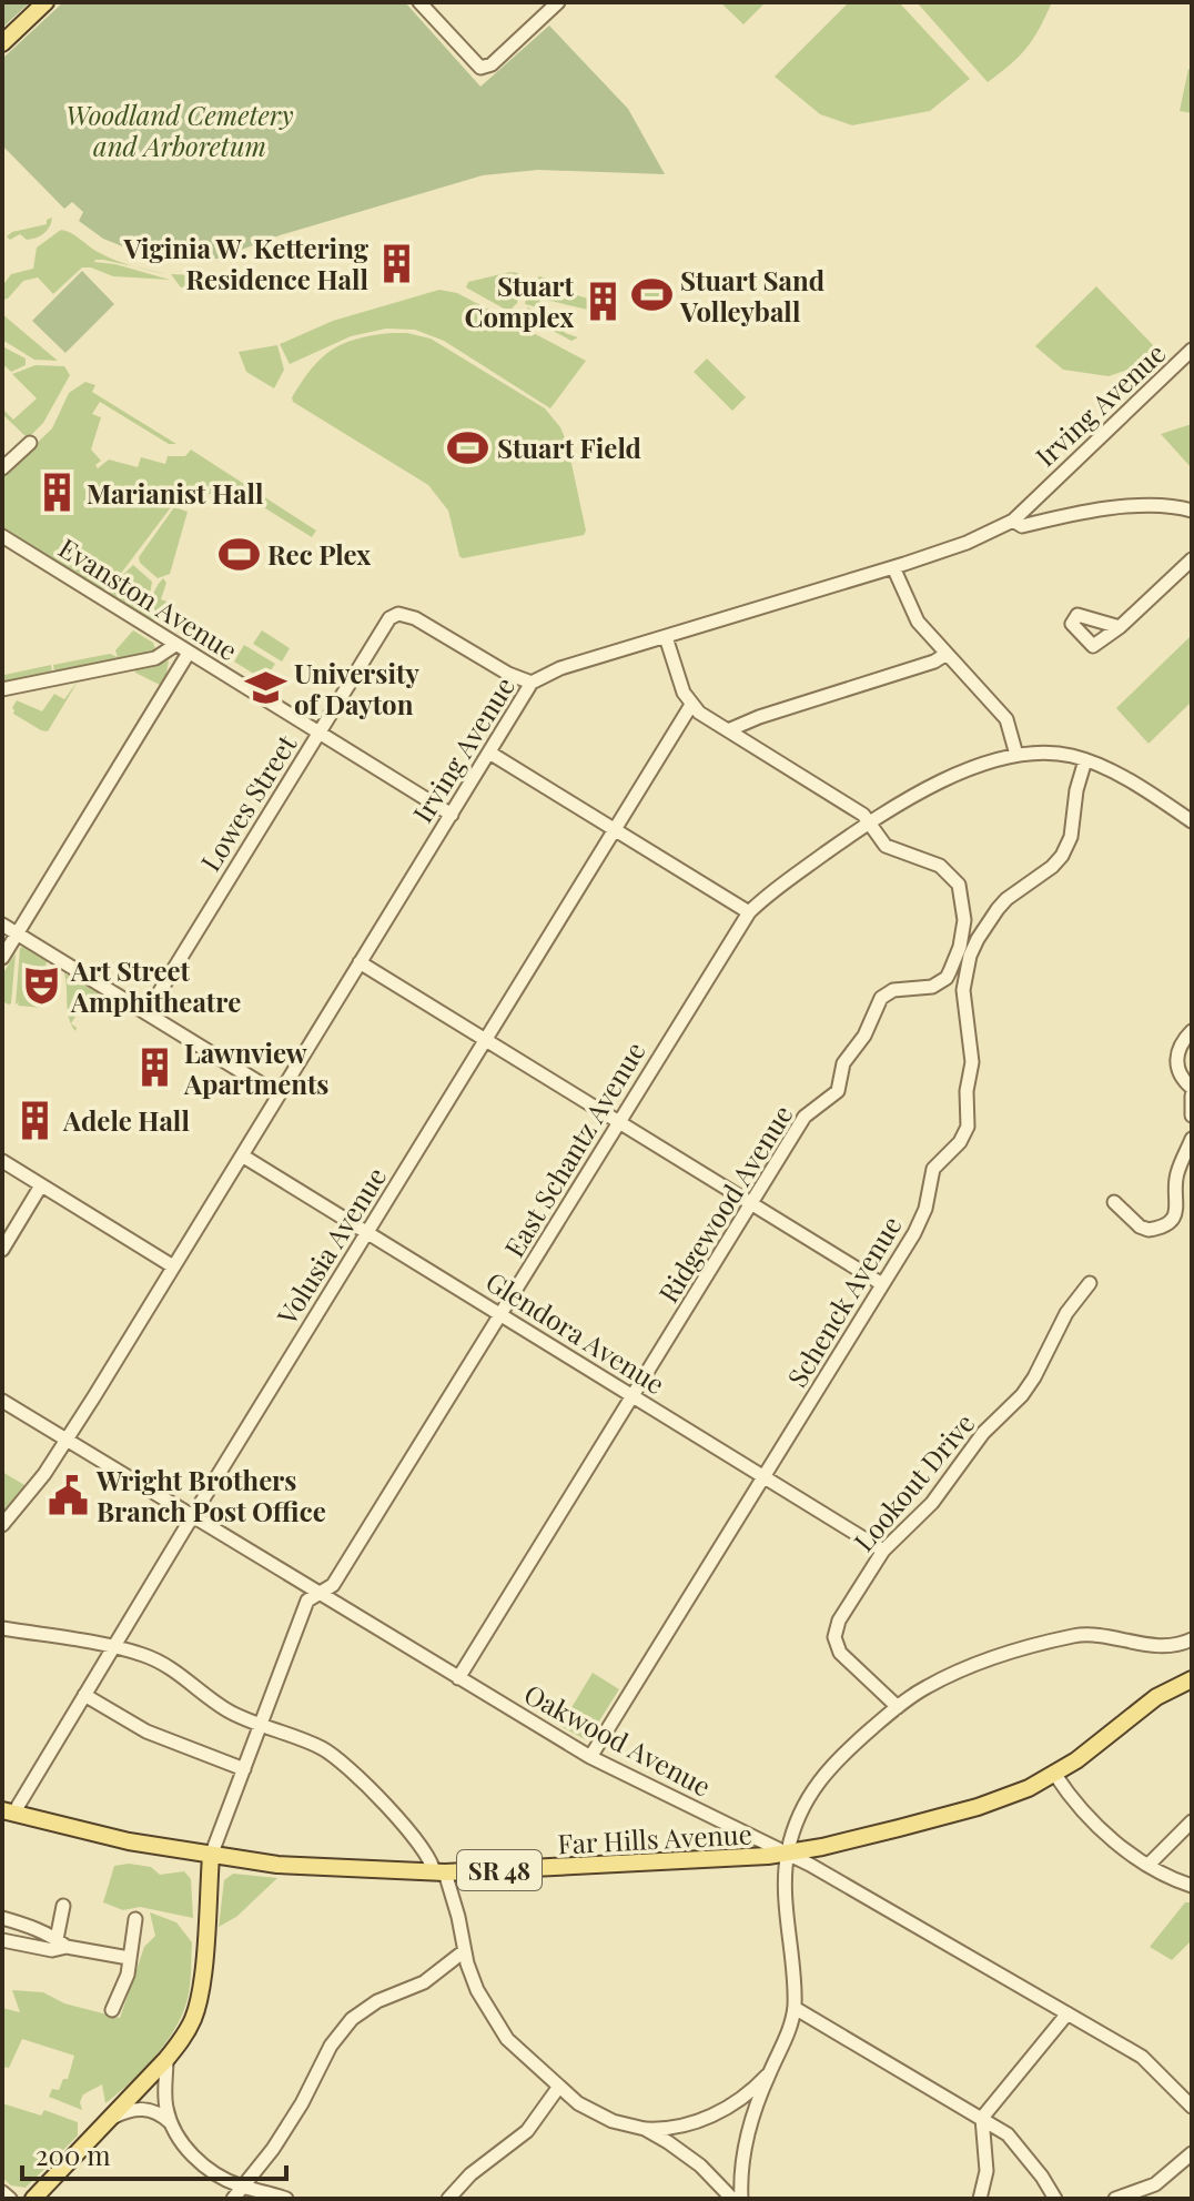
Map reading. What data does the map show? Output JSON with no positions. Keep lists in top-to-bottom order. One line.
{"streets":{"main road":["Far Hills Avenue","SR 48"],"street":["Irving Avenue","Evanston Avenue","Lowes Street","East Schantz Avenue","Ridgewood Avenue","Volusia Avenue","Schenck Avenue","Glendora Avenue","Lookout Drive","Oakwood Avenue"]},"crossings":[["Irving Avenue","Evanston Avenue"],["Irving Avenue","Lowes Street"],["Irving Avenue","Glendora Avenue"],["Irving Avenue","Oakwood Avenue"],["Evanston Avenue","Lowes Street"],["East Schantz Avenue","Schenck Avenue"],["East Schantz Avenue","Glendora Avenue"],["East Schantz Avenue","Oakwood Avenue"],["East Schantz Avenue","Far Hills Avenue"],["Ridgewood Avenue","Schenck Avenue"],["Ridgewood Avenue","Glendora Avenue"],["Ridgewood Avenue","Oakwood Avenue"],["Volusia Avenue","Glendora Avenue"],["Volusia Avenue","Oakwood Avenue"],["Volusia Avenue","Far Hills Avenue"],["Schenck Avenue","Glendora Avenue"],["Schenck Avenue","Oakwood Avenue"],["Glendora Avenue","Lookout Drive"],["Oakwood Avenue","Far Hills Avenue"]],"parks":["Woodland Cemetery and Arboretum"],"places":{"building":["Viginia W. Kettering Residence Hall","Stuart Complex","Marianist Hall","Lawnview Apartments","Adele Hall"],"sports":["Stuart Sand Volleyball","Stuart Field","Rec Plex"],"school or university":["University of Dayton"],"theatre":["Art Street Amphitheatre"],"public building":["Wright Brothers Branch Post Office"]},"scale_bar":"200 m"}
